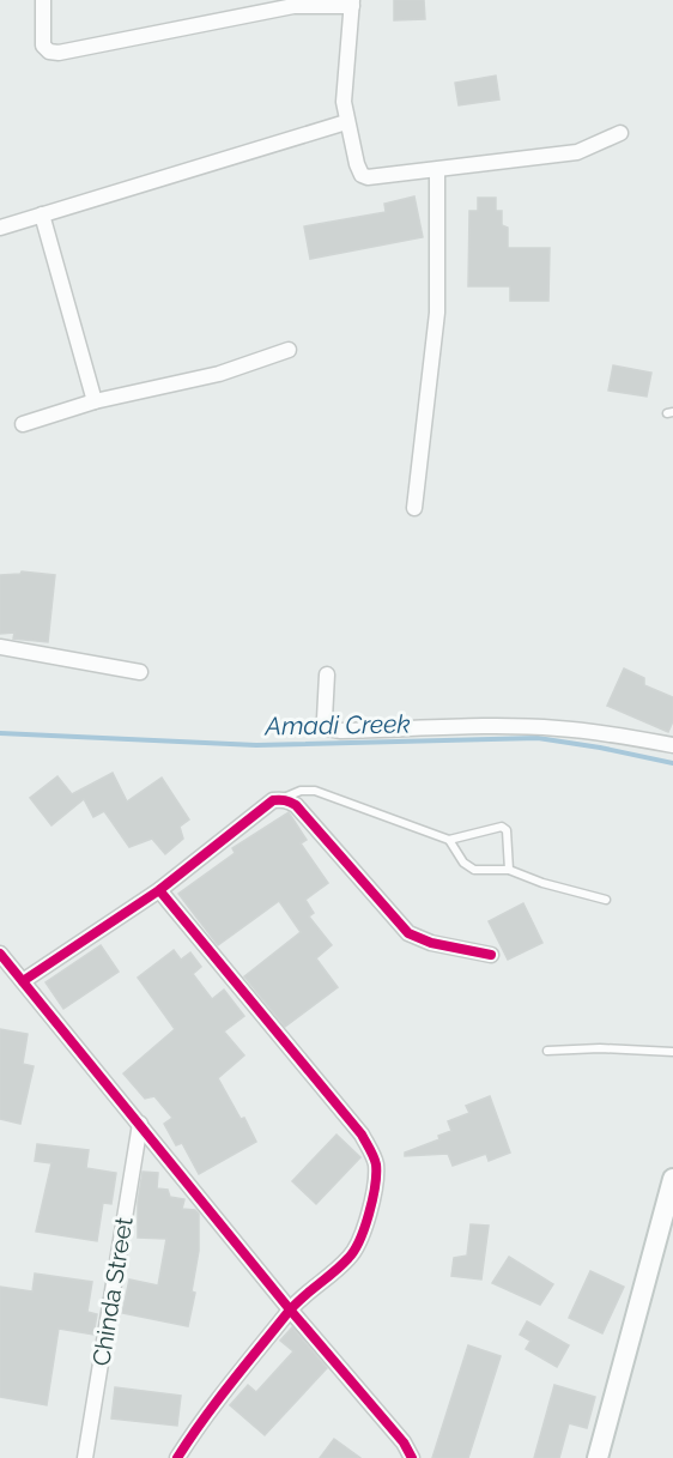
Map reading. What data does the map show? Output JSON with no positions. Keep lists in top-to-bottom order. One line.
{"streets":{"street":["Chinda Street"]},"water":["Amadi Creek"]}
